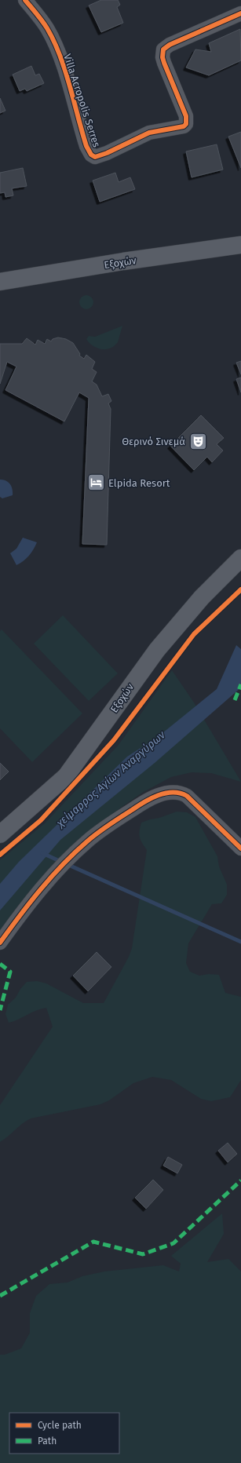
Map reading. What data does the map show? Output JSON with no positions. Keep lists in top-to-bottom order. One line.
{"streets":{"main road":["Εξοχών"],"street":["Villa Acropolis Serres"]},"water":["χείμαρρος Αγίων Αναργύρων"],"places":{"theatre":["Θερινό Σινεμά"],"hotel":["Elpida Resort"]},"legend":["Cycle path","Path"]}
